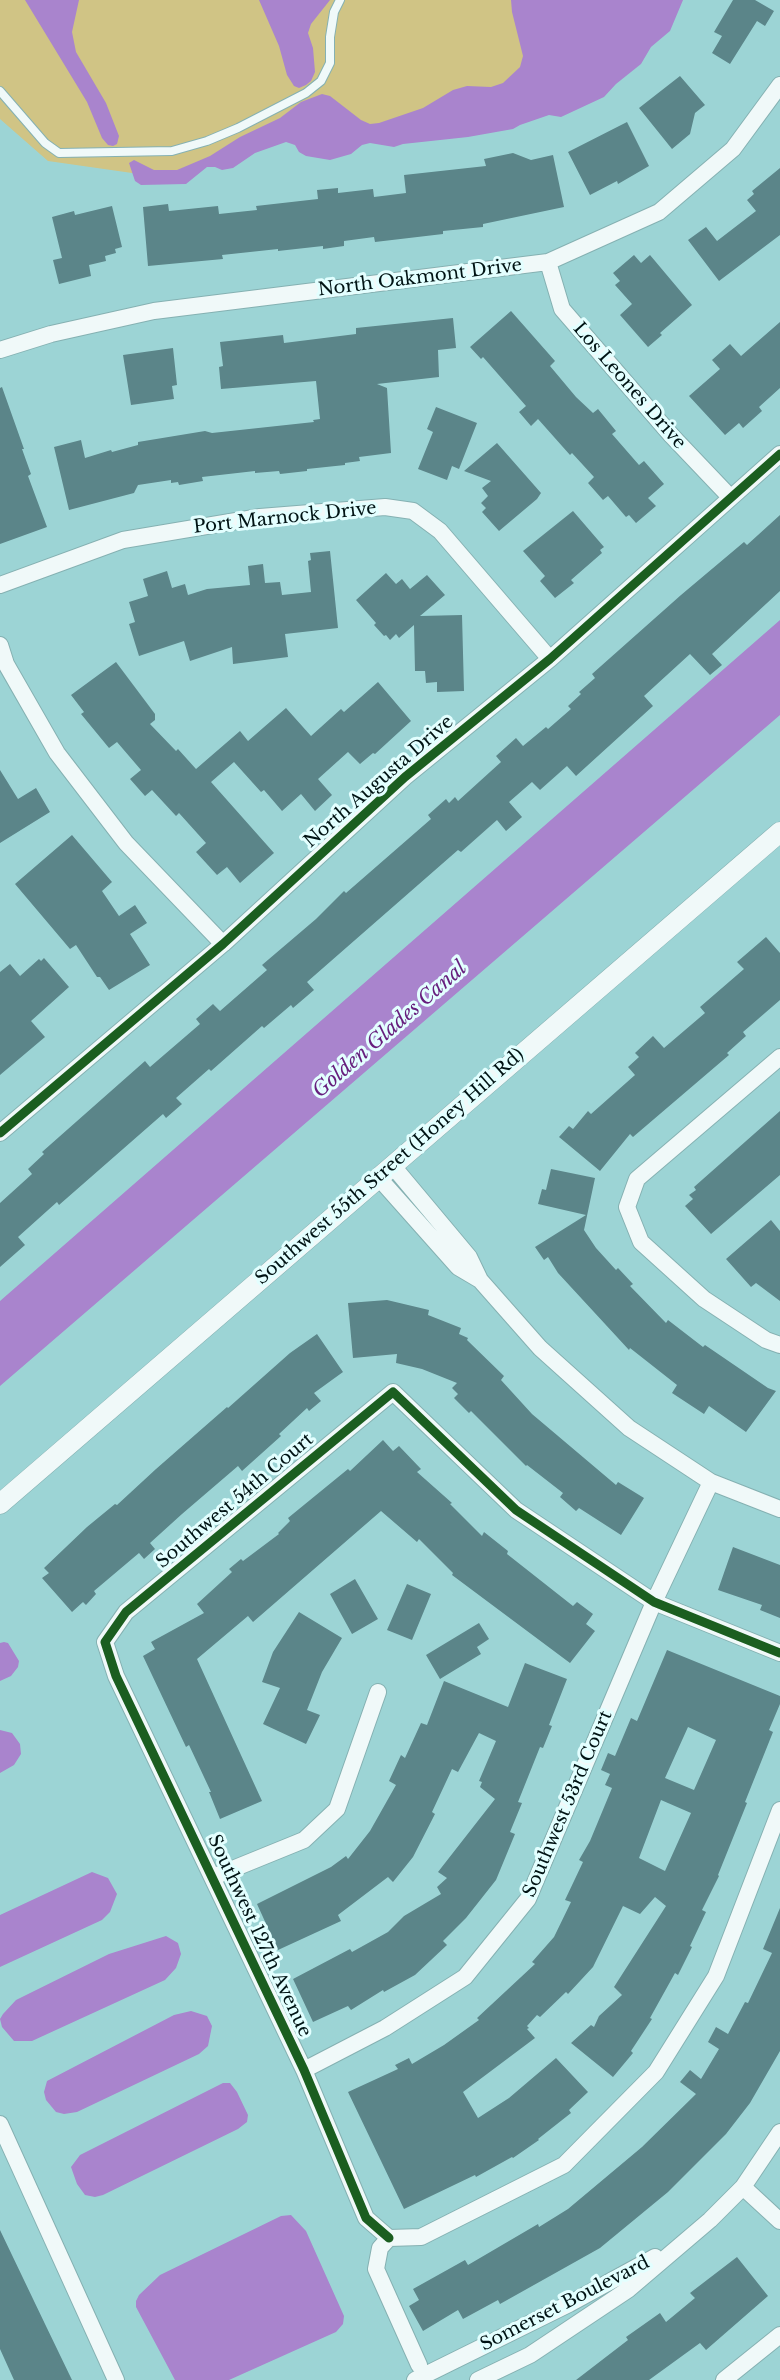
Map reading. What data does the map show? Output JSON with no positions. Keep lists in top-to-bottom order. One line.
{"streets":{"street":["North Oakmont Drive","Los Leones Drive","Port Marnock Drive","North Augusta Drive","Southwest 55th Street (Honey Hill Rd)","Southwest 54th Court","Southwest 53rd Court","Southwest 127th Avenue","Somerset Boulevard"]},"crossings":[["North Oakmont Drive","Los Leones Drive"],["Los Leones Drive","North Augusta Drive"],["Port Marnock Drive","North Augusta Drive"],["Southwest 54th Court","Southwest 53rd Court"],["Southwest 54th Court","Southwest 127th Avenue"],["Southwest 53rd Court","Southwest 127th Avenue"]],"water":["Golden Glades Canal"]}
